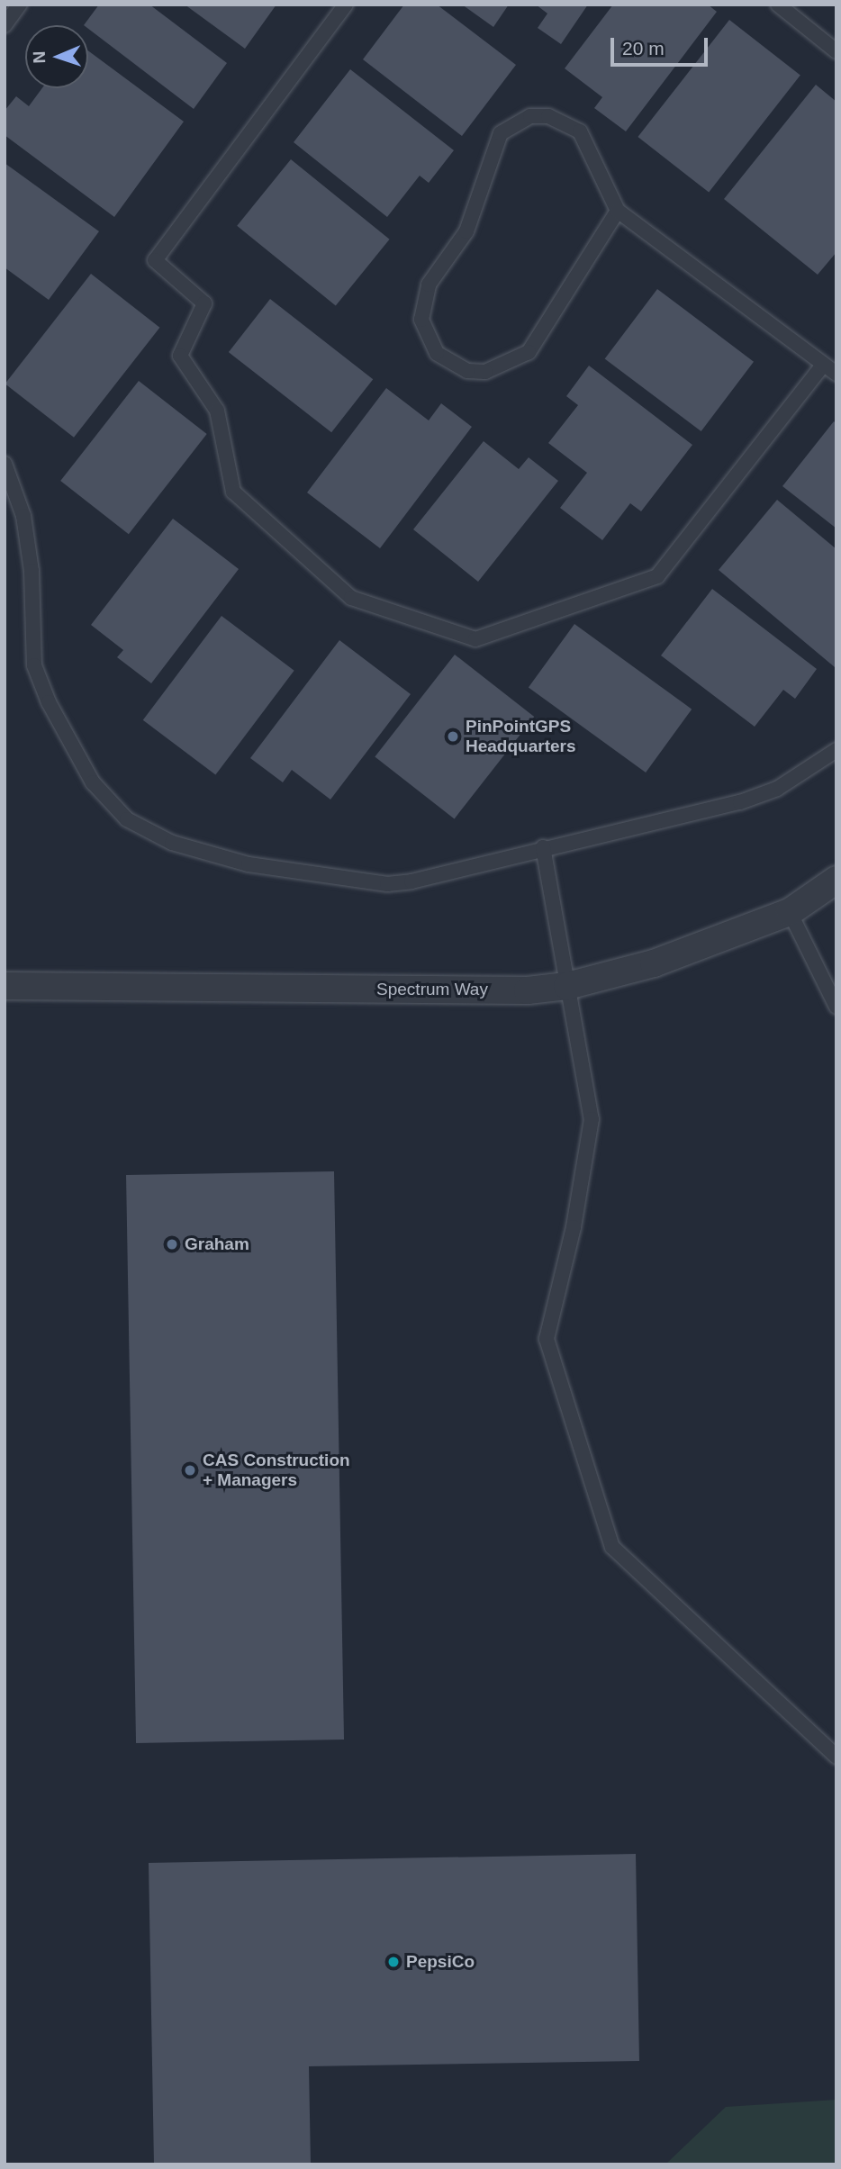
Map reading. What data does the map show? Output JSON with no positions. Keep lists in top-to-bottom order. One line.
{"streets":{"street":["Spectrum Way"]},"places":["PinPointGPS Headquarters","Graham","CAS Construction + Managers","PepsiCo"],"scale_bar":"20 m","north":"left"}
